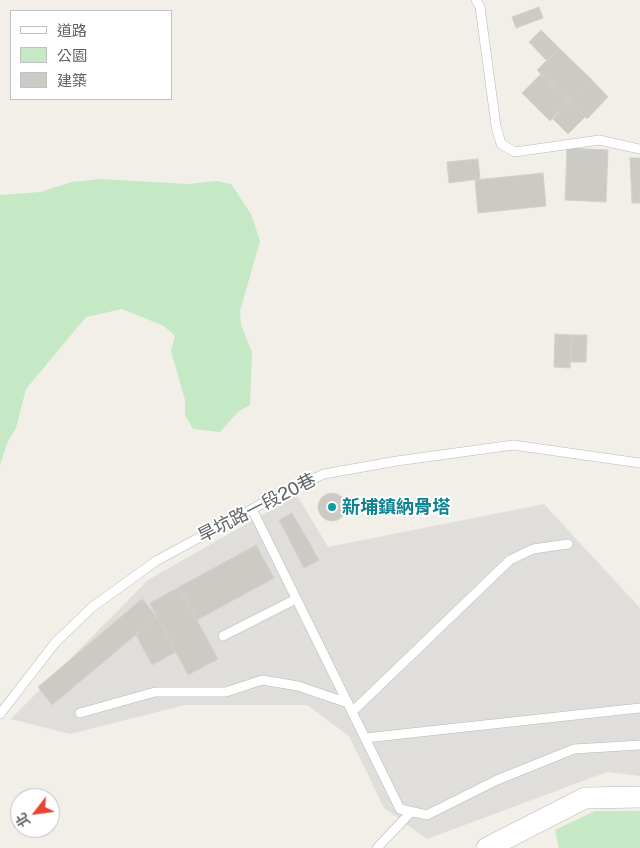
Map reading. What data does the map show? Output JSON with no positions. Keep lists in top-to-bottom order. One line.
{"streets":{"lane":["旱坑路一段20巷"]},"places":["新埔鎮納骨塔"],"legend":["道路","公園","建築"],"north":"bottom left"}
